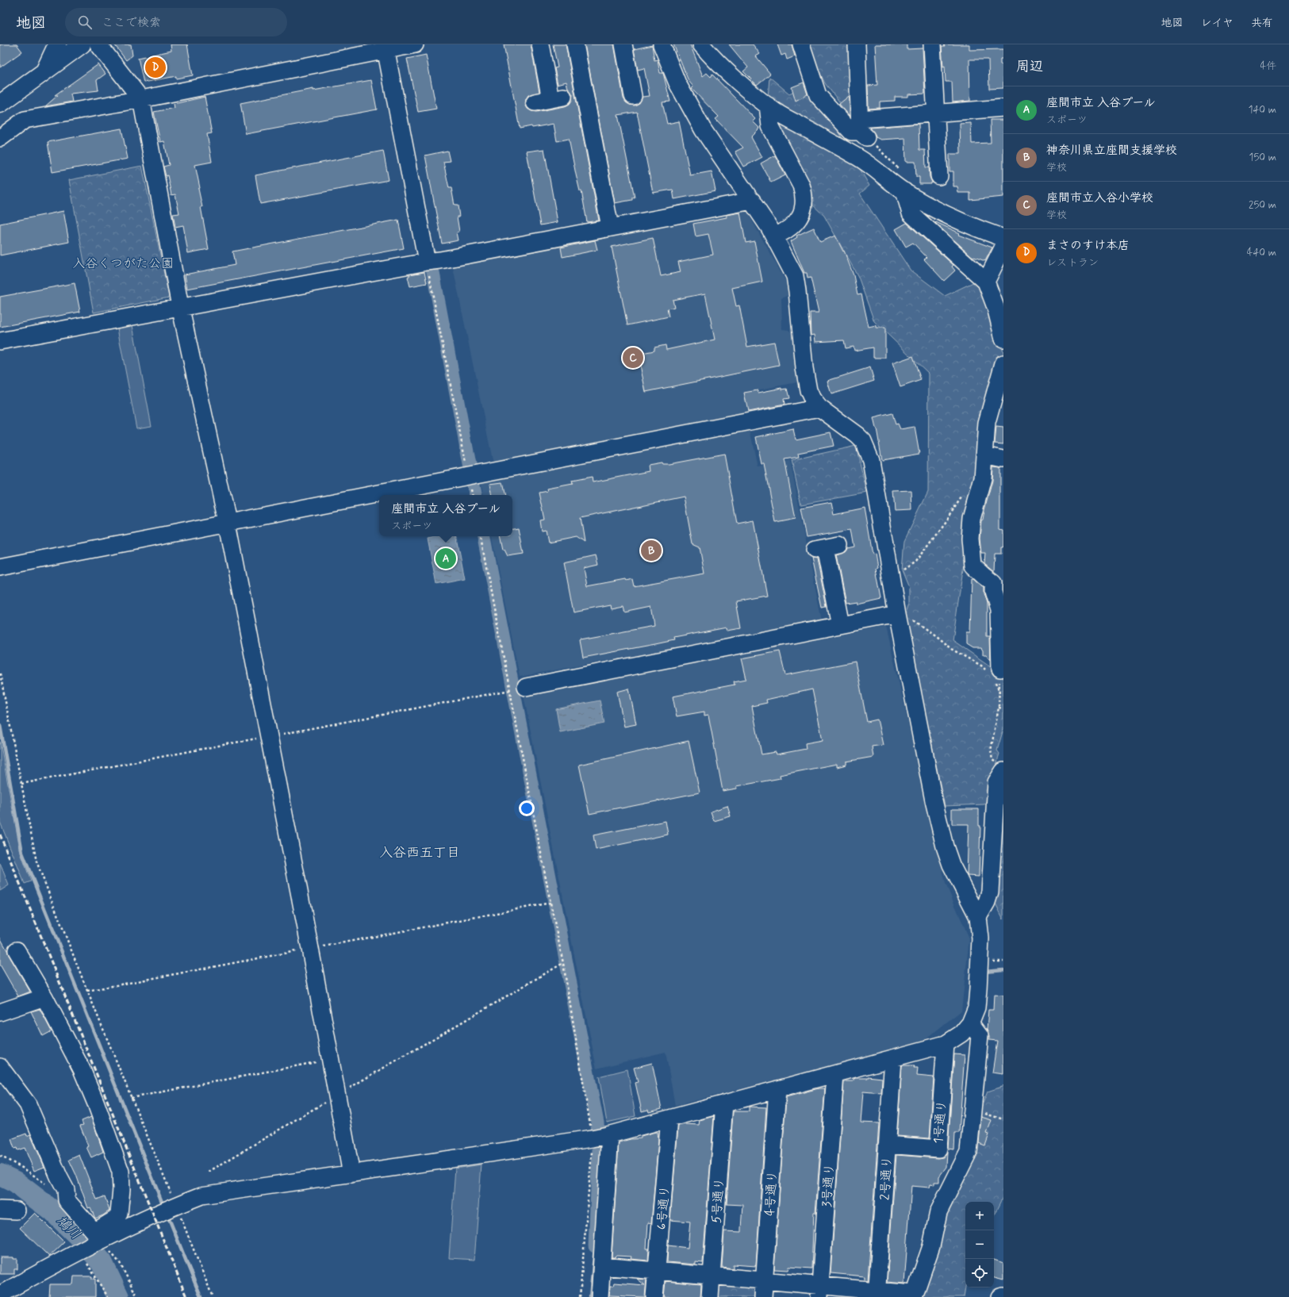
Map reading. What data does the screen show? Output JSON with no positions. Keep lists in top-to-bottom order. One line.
{"streets":{"street":["1号通り","2号通り","3号通り","4号通り","5号通り","6号通り"]},"crossings":[["1号通り","2号通り"]],"districts":["入谷西五丁目"],"water":["鳩川"],"parks":["入谷くつがた公園"],"page":{"header":"地図","search":"ここで検索","nav":["地図","レイヤ","共有"],"heading":["周辺","4件"],"pins":["D","C","B","A"],"list":[{"mark":"A","name":"座間市立 入谷プール","note":"スポーツ","value":"140 m"},{"mark":"B","name":"神奈川県立座間支援学校","note":"学校","value":"150 m"},{"mark":"C","name":"座間市立入谷小学校","note":"学校","value":"250 m"},{"mark":"D","name":"まさのすけ本店","note":"レストラン","value":"440 m"}],"popup":["座間市立 入谷プール","スポーツ"],"map_buttons":["+","−"]}}
